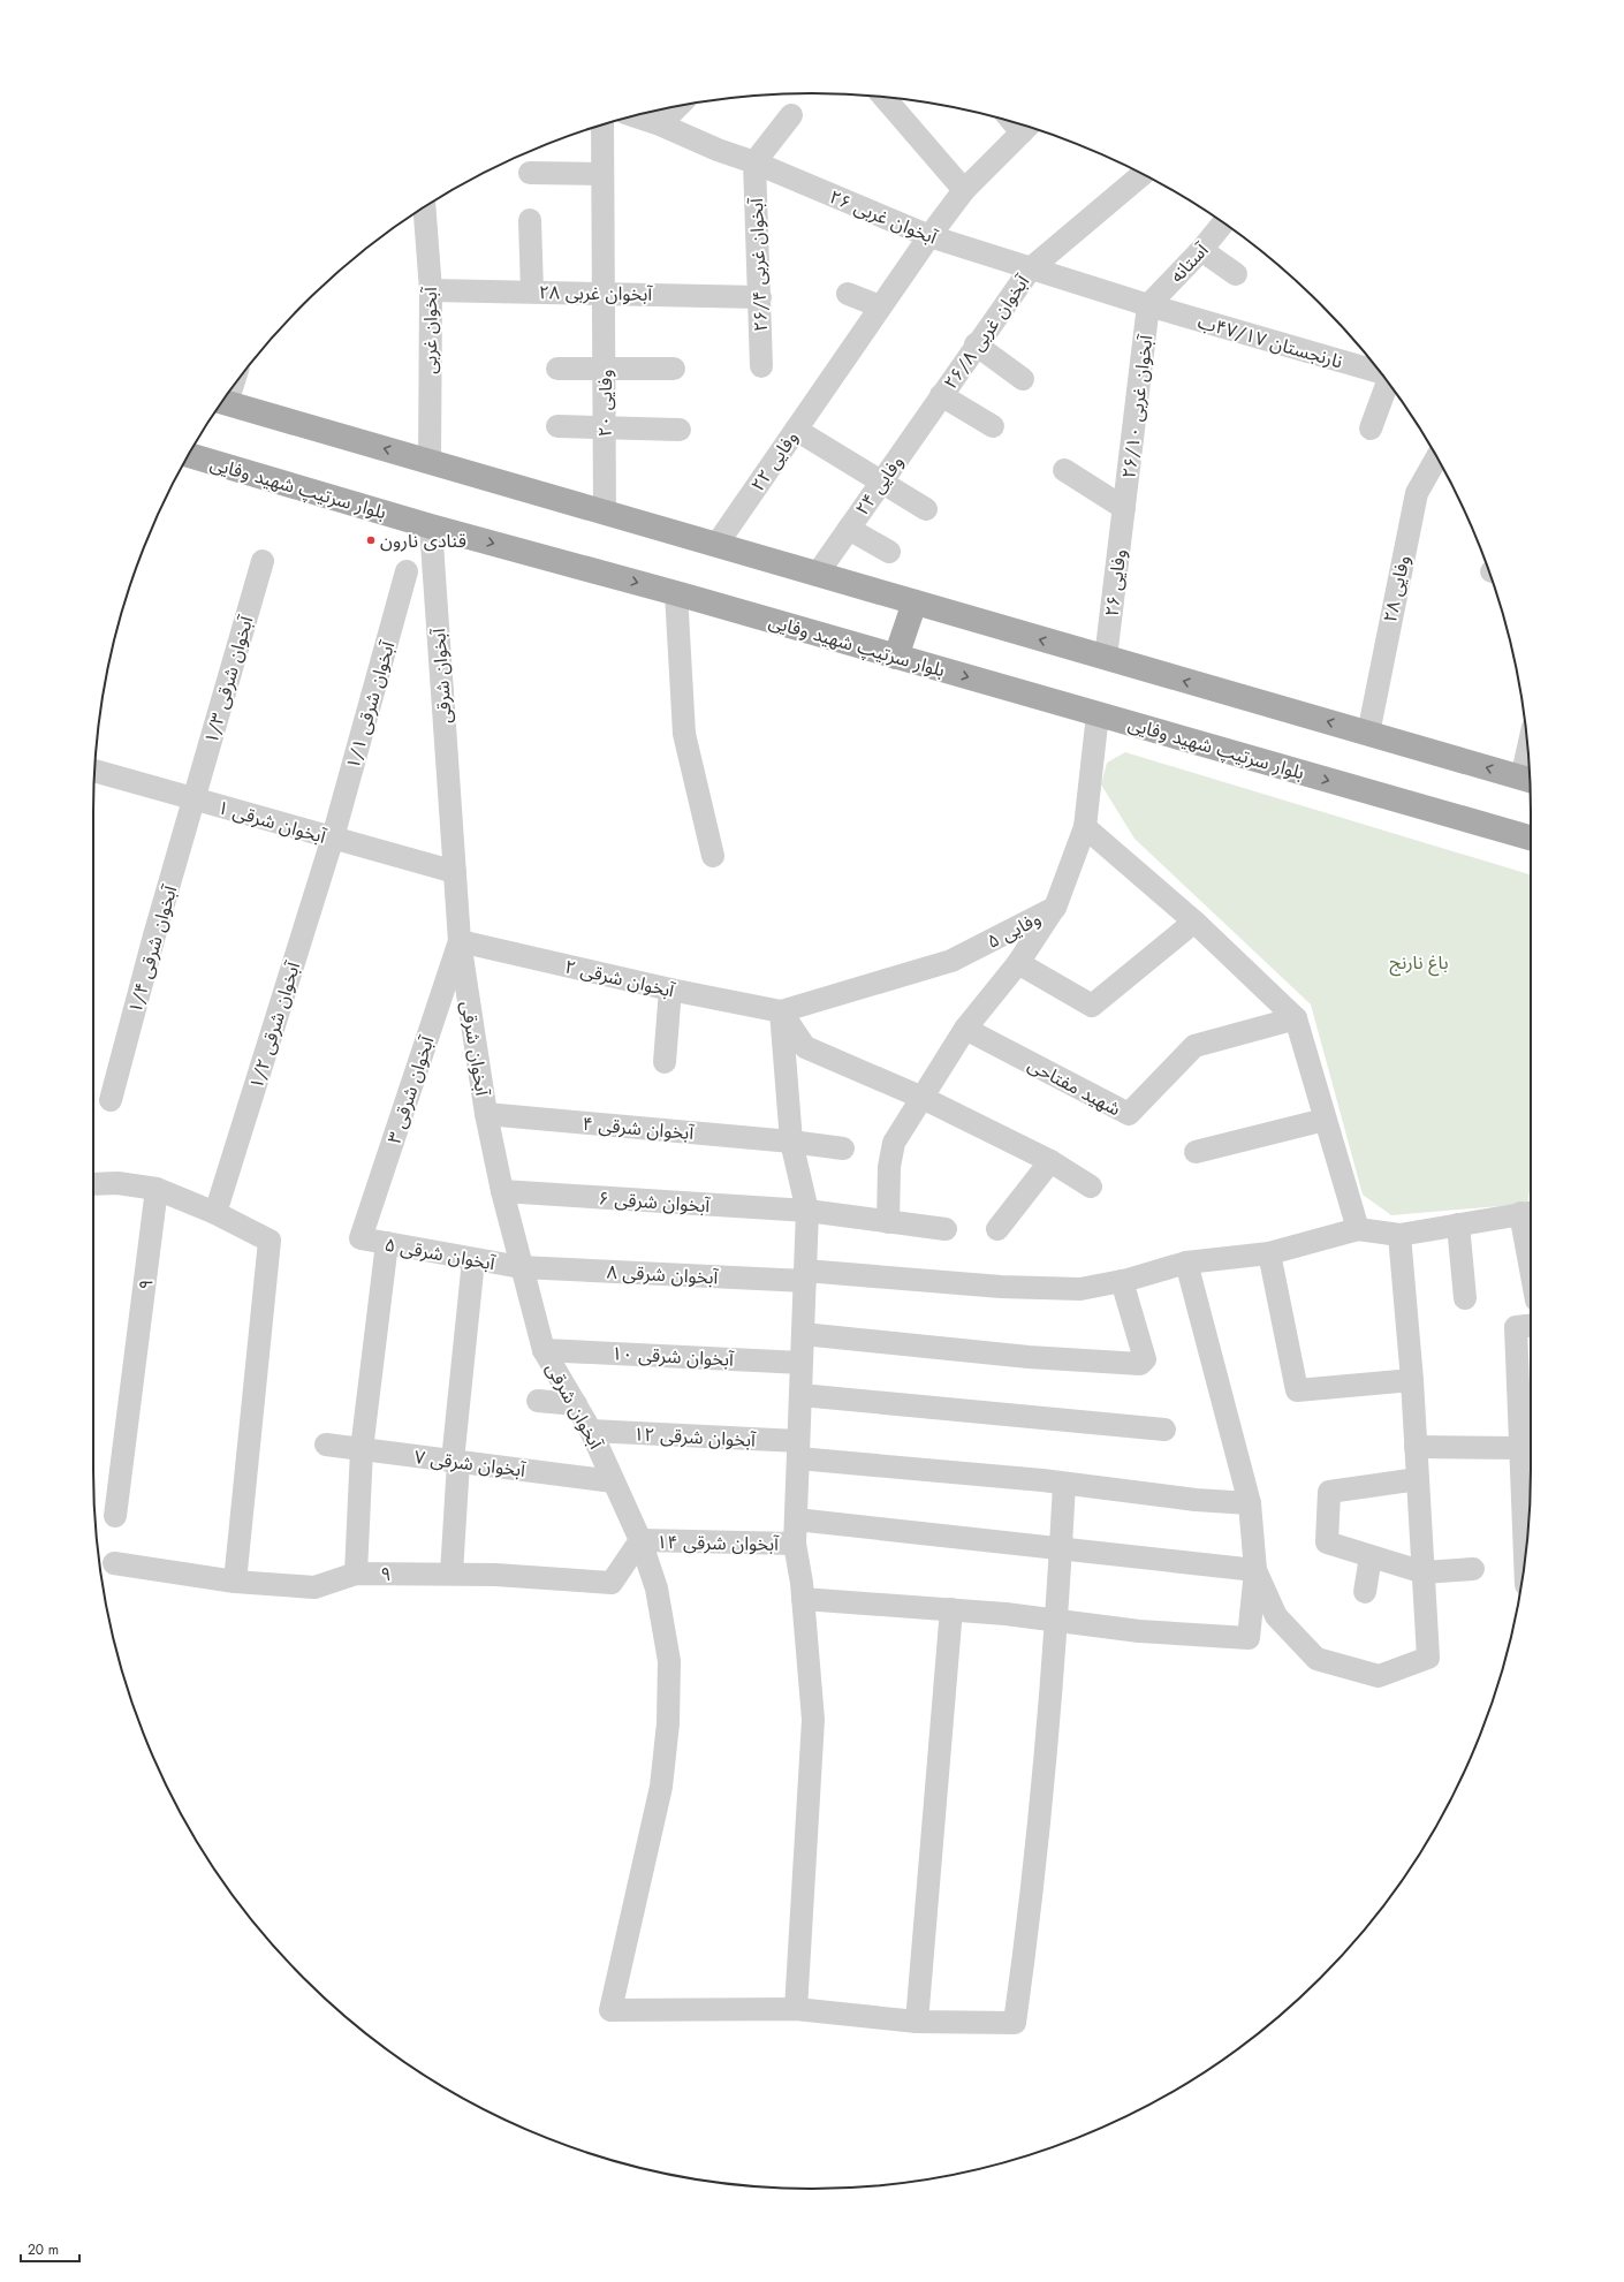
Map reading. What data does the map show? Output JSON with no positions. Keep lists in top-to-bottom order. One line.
{"streets":{"main road":["بلوار سرتیپ شهید وفایی"],"street":["آبخوان غربی ۲۶","آستانه","آبخوان غربی ۲۶/۴","آبخوان غربی ۲۸","آبخوان غربی","آبخوان غربی ۲۶/۸","نارنجستان ۴۷/۱۷ب","وفایی ۲۰","آبخوان غربی ۲۶/۱۰","وفایی ۲۲","وفایی ۲۴","وفایی ۲۶","وفایی ۲۸","آبخوان شرقی","آبخوان شرقی ۱/۳","آبخوان شرقی ۱/۱","آبخوان شرقی ۱","وفایی ۵","آبخوان شرقی ۱/۴","آبخوان شرقی ۲","آبخوان شرقی ۱/۲","شهید مفتاحی","آبخوان شرقی ۳","آبخوان شرقی ۴","آبخوان شرقی ۶","آبخوان شرقی ۵","آبخوان شرقی ۸","۹","آبخوان شرقی ۱۰","آبخوان شرقی ۱۲","آبخوان شرقی ۷","آبخوان شرقی ۱۴"]},"crossings":[["آبخوان غربی ۲۶","آستانه"],["آبخوان غربی ۲۶","آبخوان غربی ۲۶/۴"],["آبخوان غربی ۲۶","آبخوان غربی ۲۶/۸"],["آبخوان غربی ۲۶","نارنجستان ۴۷/۱۷ب"],["آبخوان غربی ۲۶","آبخوان غربی ۲۶/۱۰"],["آبخوان غربی ۲۶","وفایی ۲۲"],["آستانه","نارنجستان ۴۷/۱۷ب"],["آستانه","آبخوان غربی ۲۶/۱۰"],["آبخوان غربی ۲۶/۴","آبخوان غربی ۲۸"],["آبخوان غربی ۲۸","آبخوان غربی"],["آبخوان غربی ۲۸","وفایی ۲۰"],["آبخوان غربی ۲۶/۸","وفایی ۲۴"],["نارنجستان ۴۷/۱۷ب","آبخوان غربی ۲۶/۱۰"],["آبخوان غربی ۲۶/۱۰","وفایی ۲۶"],["بلوار سرتیپ شهید وفایی","آبخوان شرقی"],["بلوار سرتیپ شهید وفایی","وفایی ۵"],["آبخوان شرقی","آبخوان شرقی ۱"],["آبخوان شرقی","آبخوان شرقی ۲"],["آبخوان شرقی","آبخوان شرقی ۳"],["آبخوان شرقی","آبخوان شرقی ۴"],["آبخوان شرقی","آبخوان شرقی ۶"],["آبخوان شرقی","آبخوان شرقی ۵"],["آبخوان شرقی","آبخوان شرقی ۸"],["آبخوان شرقی","۹"],["آبخوان شرقی","آبخوان شرقی ۱۰"],["آبخوان شرقی","آبخوان شرقی ۱۲"],["آبخوان شرقی","آبخوان شرقی ۷"],["آبخوان شرقی","آبخوان شرقی ۱۴"],["آبخوان شرقی ۱/۳","آبخوان شرقی ۱"],["آبخوان شرقی ۱/۳","آبخوان شرقی ۱/۴"],["آبخوان شرقی ۱/۱","آبخوان شرقی ۱"],["آبخوان شرقی ۱/۱","آبخوان شرقی ۱/۲"],["آبخوان شرقی ۱","آبخوان شرقی ۱/۴"],["آبخوان شرقی ۱","آبخوان شرقی ۱/۲"],["وفایی ۵","آبخوان شرقی ۲"],["آبخوان شرقی ۲","آبخوان شرقی ۳"],["آبخوان شرقی ۳","آبخوان شرقی ۵"],["آبخوان شرقی ۵","آبخوان شرقی ۸"],["۹","آبخوان شرقی ۱۴"]],"parks":["باغ نارنج"],"places":["قنادی نارون"],"scale_bar":"20 m"}
